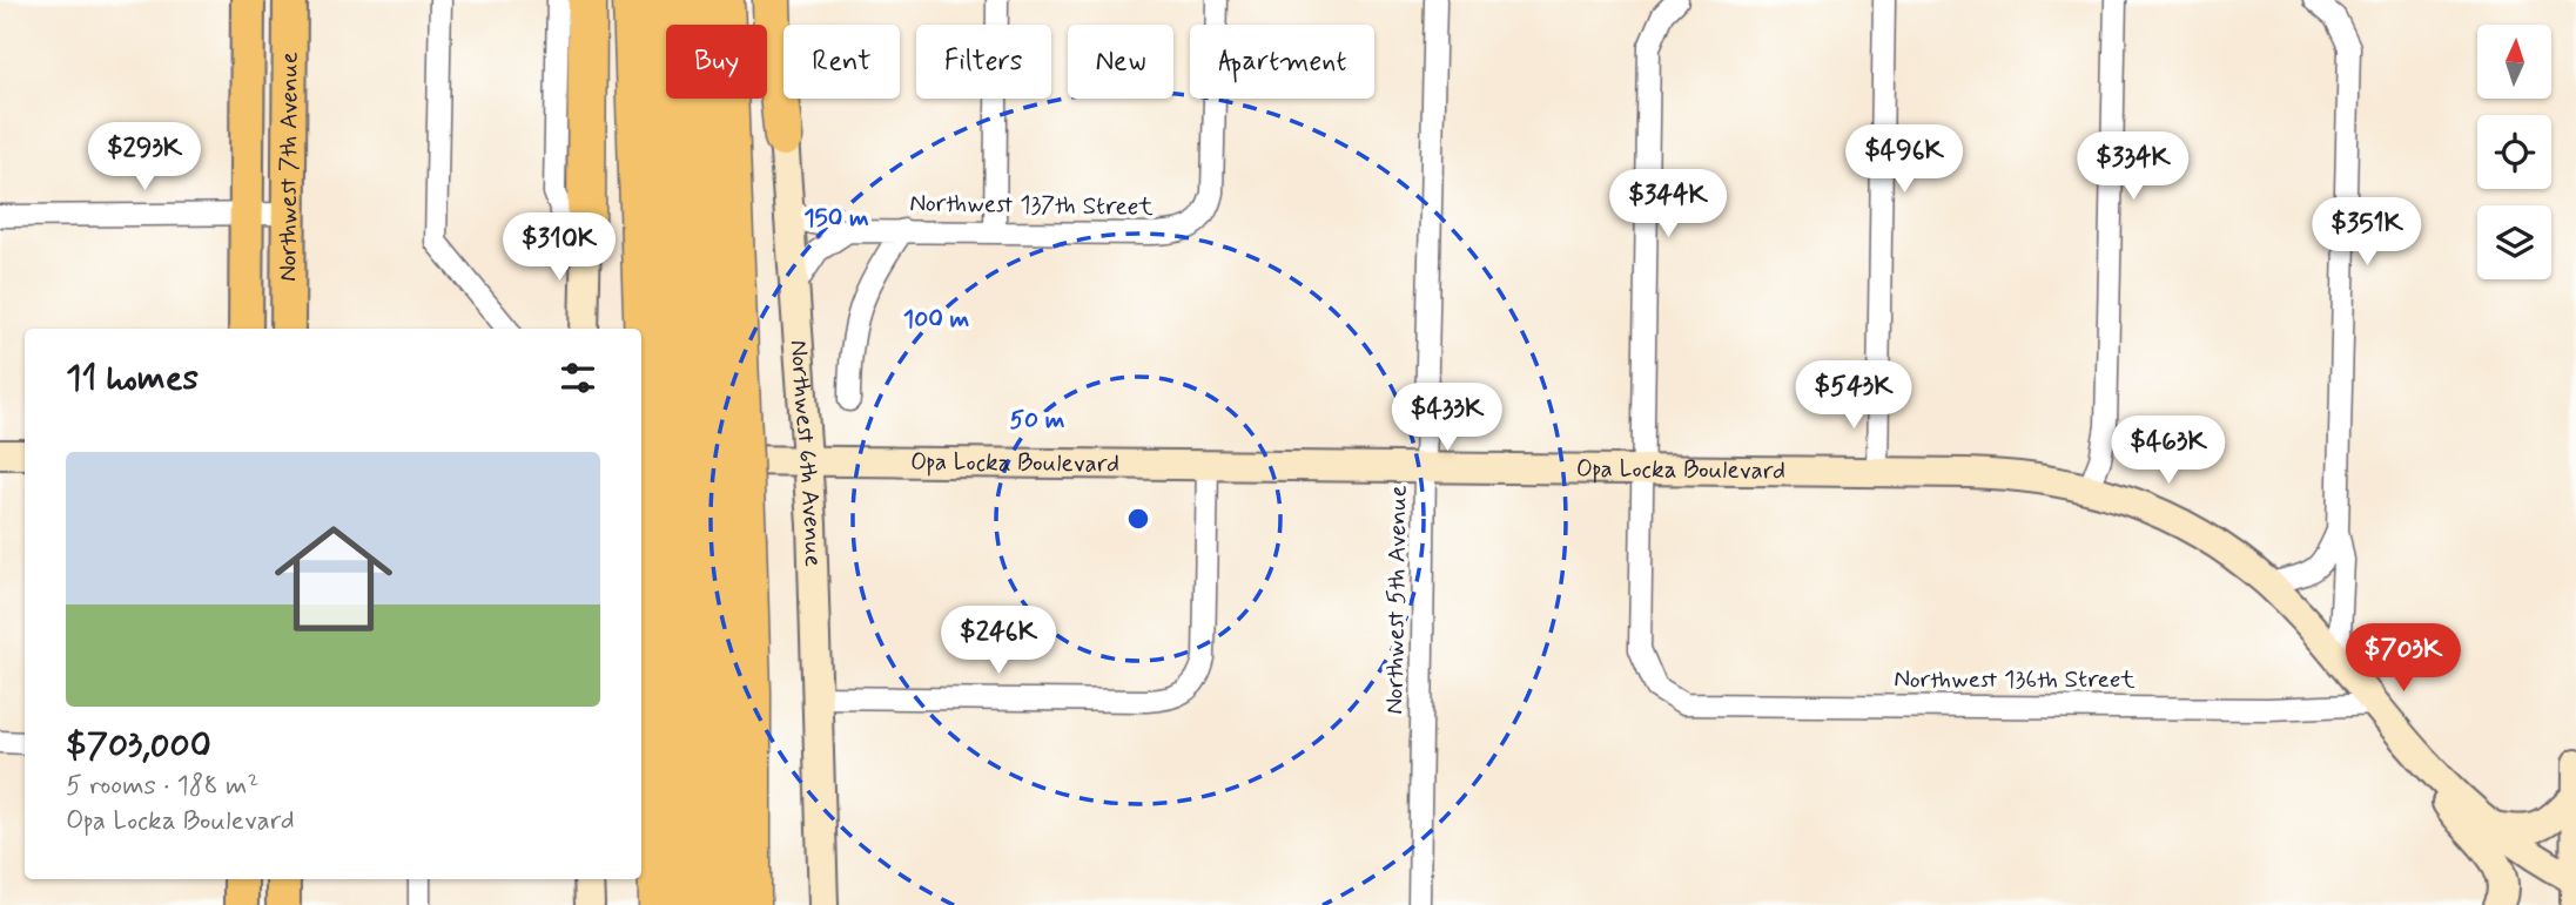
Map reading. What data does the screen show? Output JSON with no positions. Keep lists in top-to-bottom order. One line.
{"streets":{"main road":["Northwest 7th Avenue","Northwest 6th Avenue","Opa Locka Boulevard"],"street":["Northwest 137th Street","Northwest 5th Avenue","Northwest 136th Street"]},"crossings":[["Northwest 137th Street","Northwest 6th Avenue"],["Northwest 6th Avenue","Opa Locka Boulevard"],["Opa Locka Boulevard","Northwest 5th Avenue"],["Opa Locka Boulevard","Northwest 136th Street"]],"north":"top","page":{"chip":["Buy","Rent","Filters","New","Apartment"],"price":["$293K","$496K","$334K","$344K","$351K","$310K","$543K","$433K","$463K","$246K","$703K"],"heading":"11 homes","list":[{"name":"$703,000","note":"5 rooms · 188 m² · Opa Locka Boulevard"}]},"rings":["150 m","100 m","50 m"]}
